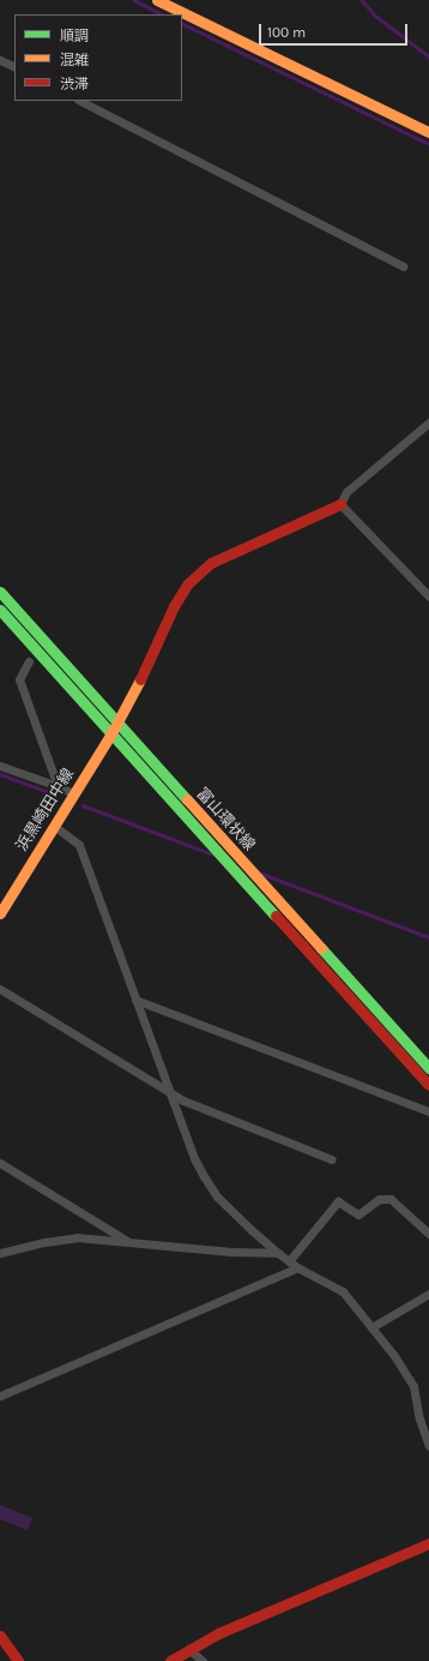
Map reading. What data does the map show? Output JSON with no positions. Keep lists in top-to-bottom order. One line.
{"streets":{"main road":["浜黒崎田中線","富山環状線"]},"crossings":[["浜黒崎田中線","富山環状線"]],"legend":["順調","混雑","渋滞"],"scale_bar":"100 m"}
